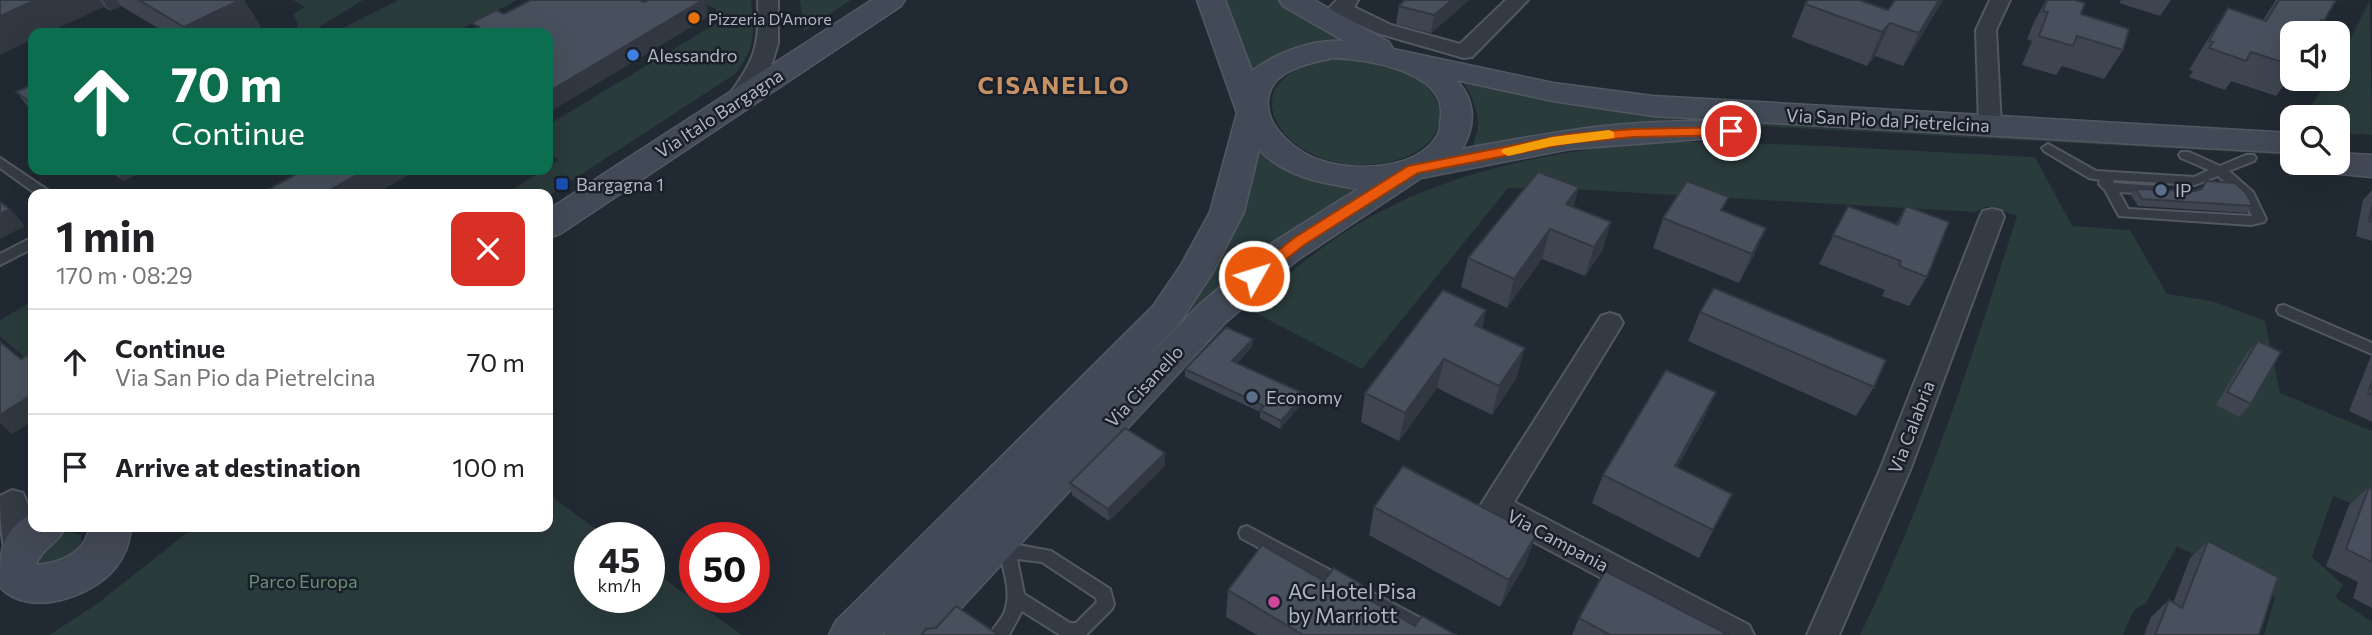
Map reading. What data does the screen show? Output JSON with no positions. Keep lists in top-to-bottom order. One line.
{"streets":{"main road":["Via Italo Bargagna","Via San Pio da Pietrelcina","Via Cisanello"],"street":["Via Calabria","Via Campania"]},"crossings":[["Via San Pio da Pietrelcina","Via Cisanello"]],"districts":["CISANELLO"],"parks":["Parco Europa"],"places":{"other":["Pizzeria D'Amore","Alessandro","IP","Economy","AC Hotel Pisa by Marriott"],"transit":["Bargagna 1"]},"page":{"turn":["70 m","Continue"],"heading":["1 min","170 m · 08:29"],"list":[{"name":"Continue","note":"Via San Pio da Pietrelcina","value":"70 m"},{"name":"Arrive at destination","value":"100 m"}],"speed":"45 km/h","limit":"50"}}
